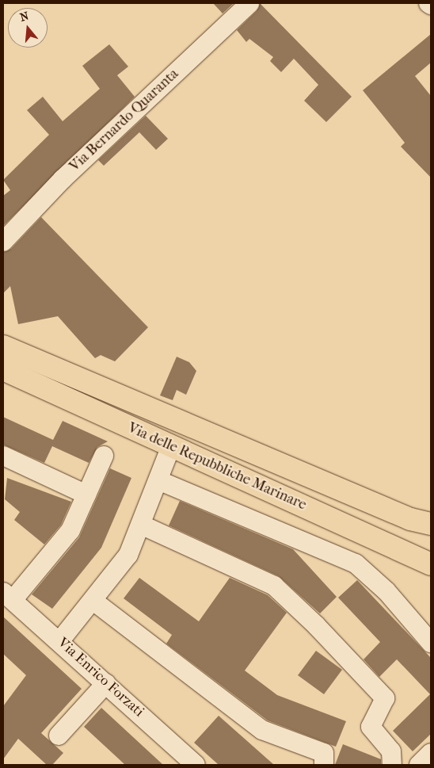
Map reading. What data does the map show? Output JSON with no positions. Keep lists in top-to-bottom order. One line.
{"streets":{"main road":["Via delle Repubbliche Marinare"],"street":["Via Bernardo Quaranta","Via Enrico Forzati"]},"north":"top"}
